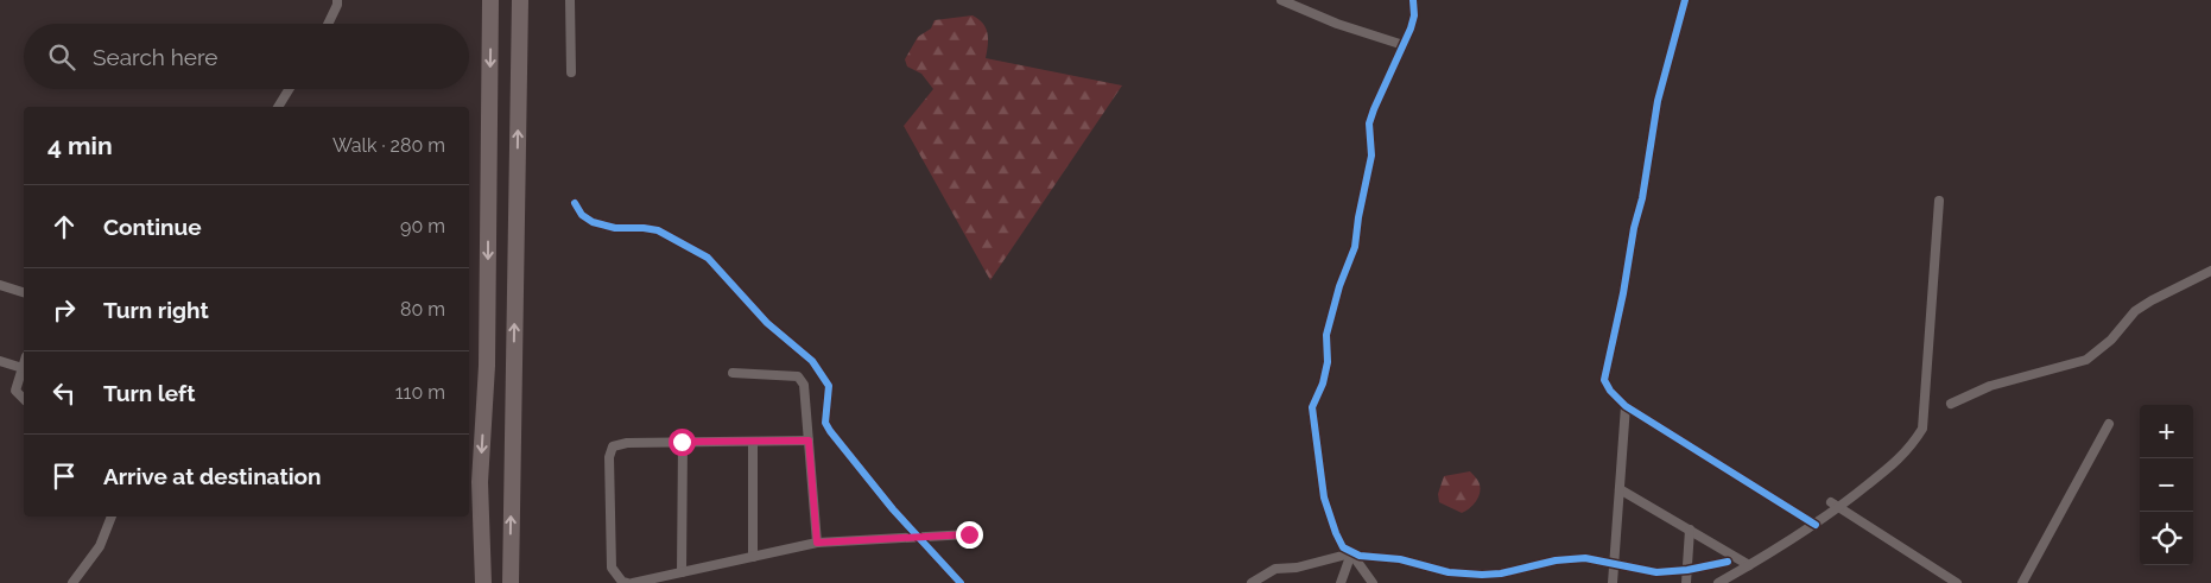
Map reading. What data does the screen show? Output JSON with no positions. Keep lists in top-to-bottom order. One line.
{"page":{"search":"Search here","heading":["4 min","Walk · 280 m"],"list":[["Continue","90 m"],["Turn right","80 m"],["Turn left","110 m"],"Arrive at destination"],"map_buttons":["+","−"]}}
